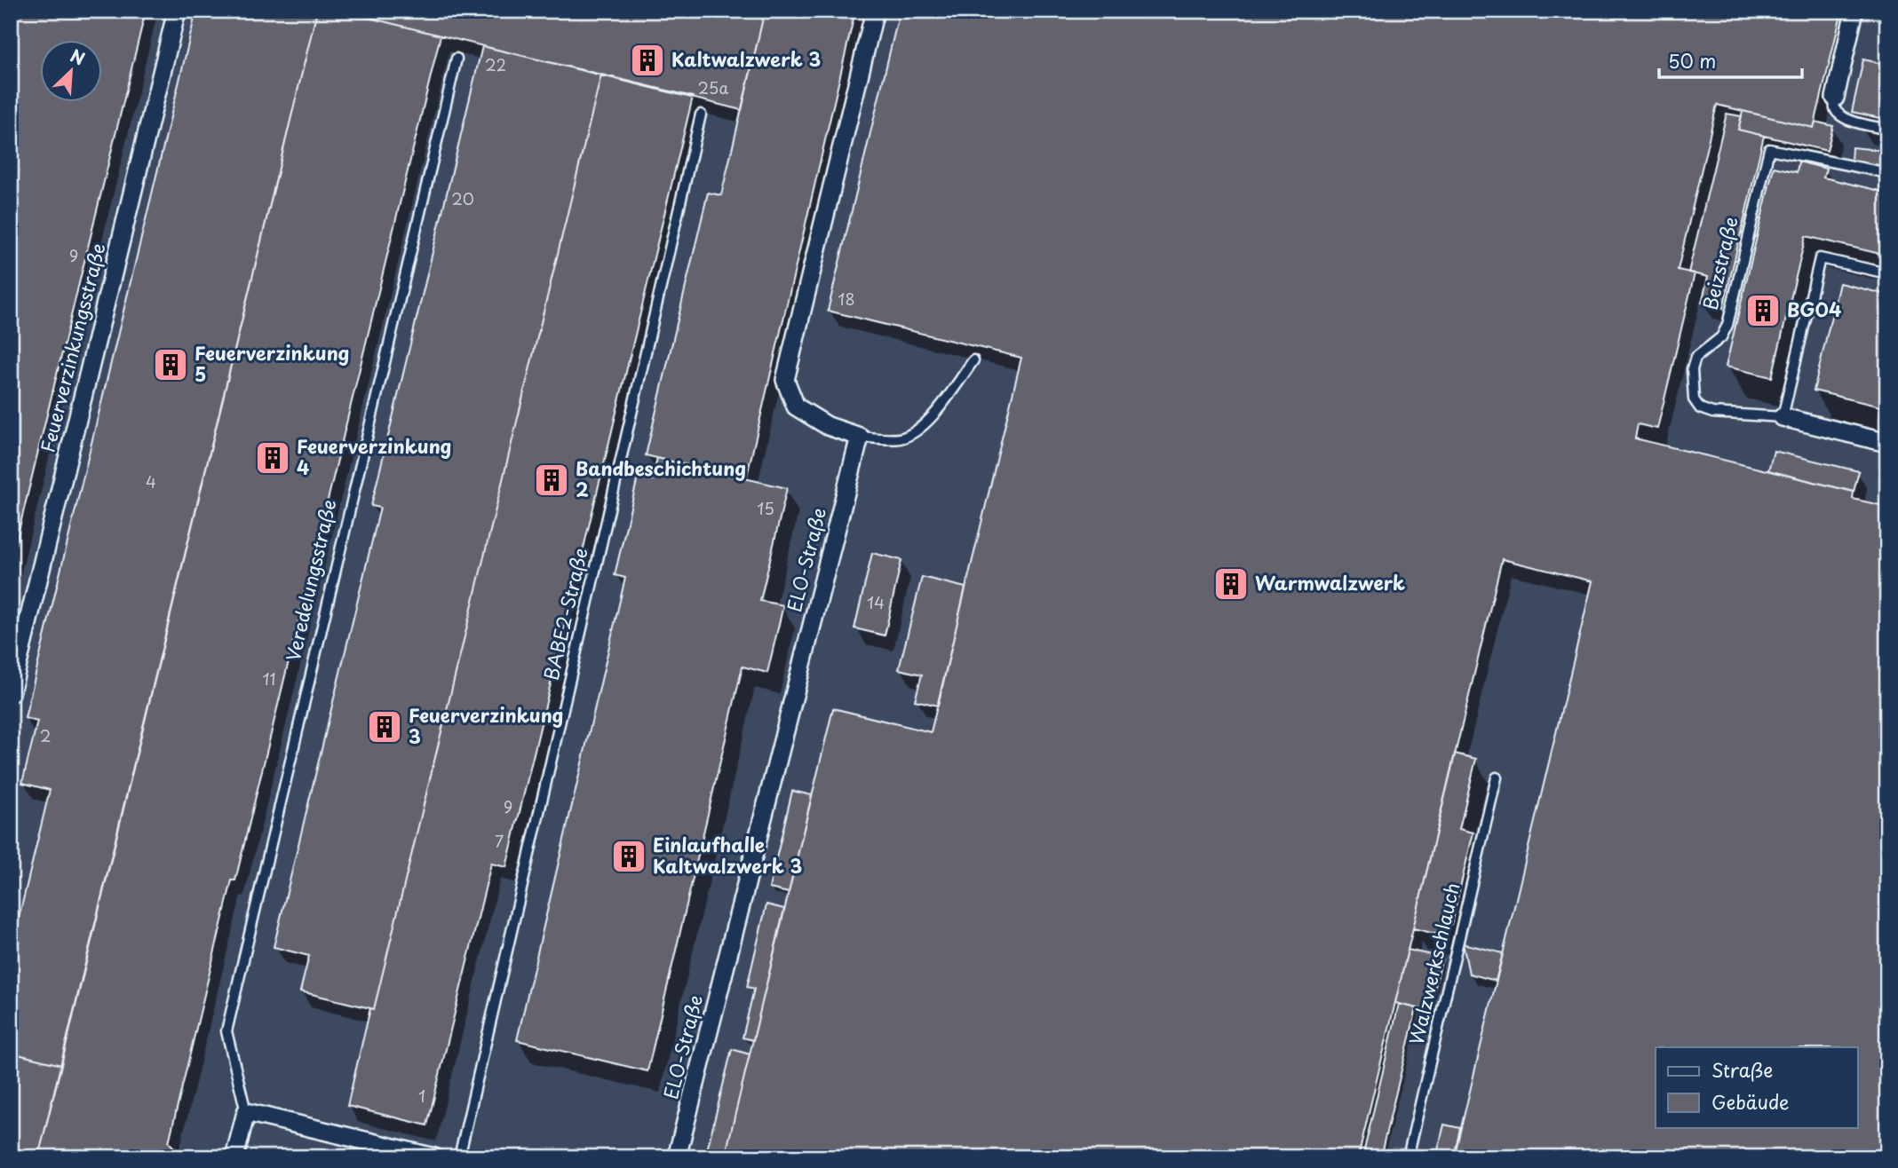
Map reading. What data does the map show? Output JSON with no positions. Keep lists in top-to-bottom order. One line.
{"streets":{"street":["Beizstraße","Feuerverzinkungsstraße","ELO-Straße","Veredelungsstraße"],"lane":["BABE2-Straße","Walzwerkschlauch"]},"places":{"building":["Kaltwalzwerk 3","BG04","Feuerverzinkung 5","Feuerverzinkung 4","Bandbeschichtung 2","Warmwalzwerk","Feuerverzinkung 3","Einlaufhalle Kaltwalzwerk 3"]},"house_numbers":["22","25a","20","9","18","4","15","14","11","2","9","7","1"],"legend":["Straße","Gebäude"],"scale_bar":"50 m","north":"top right"}
